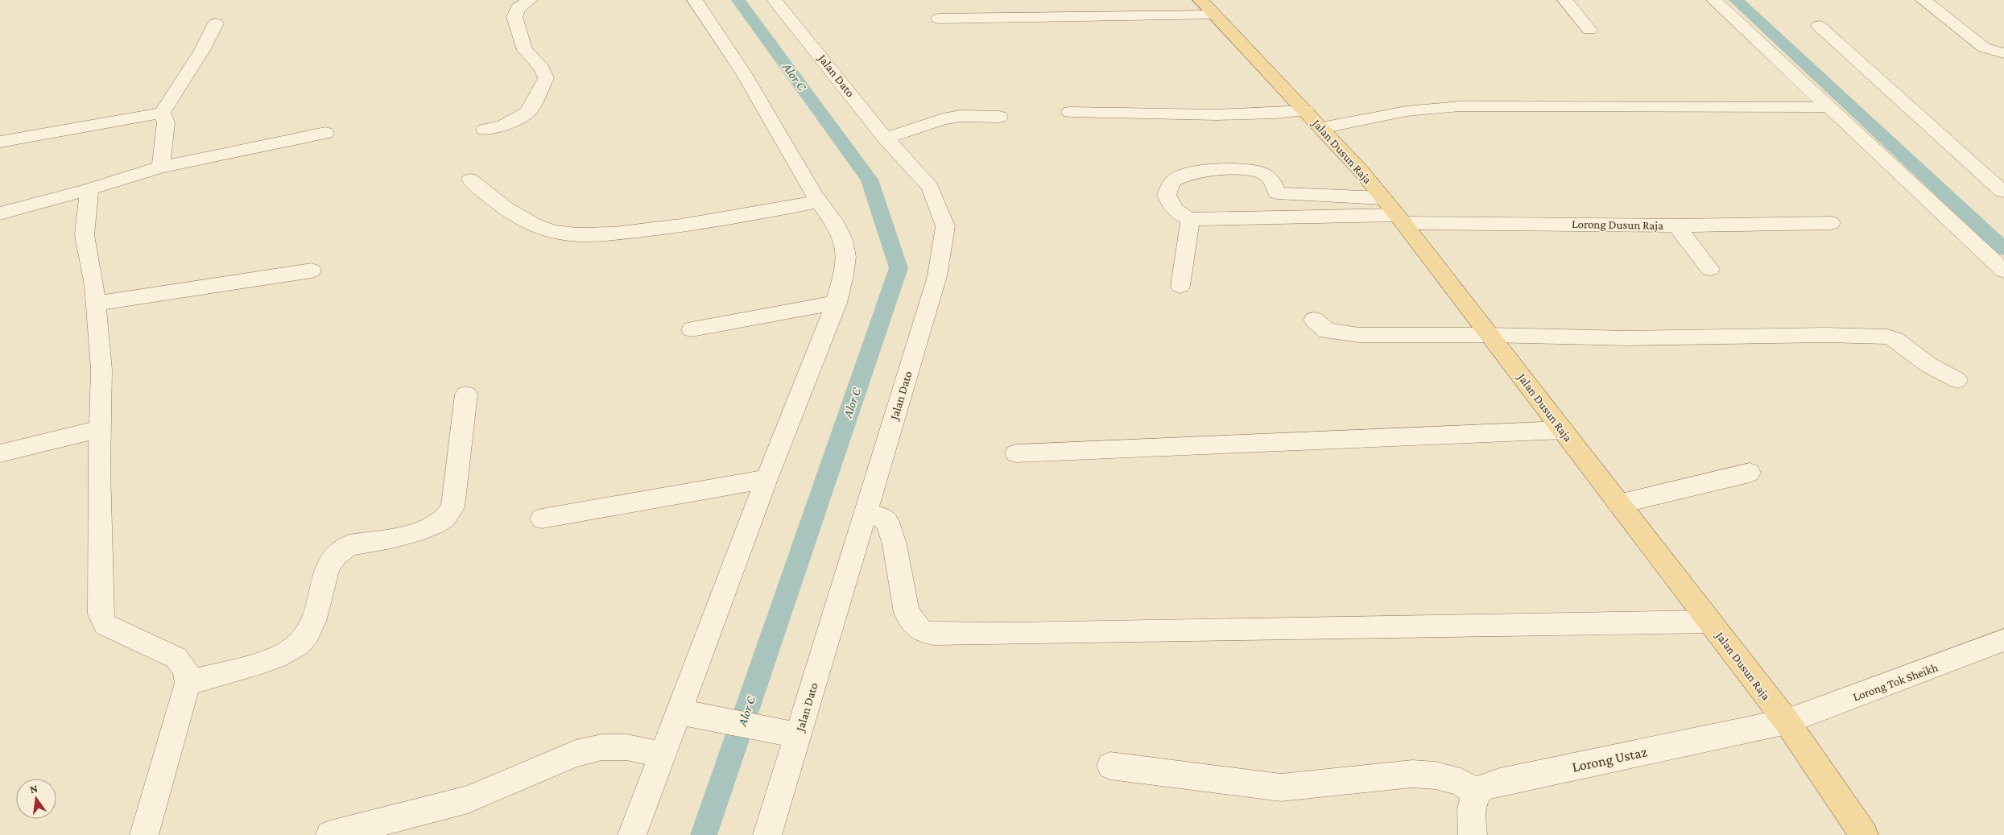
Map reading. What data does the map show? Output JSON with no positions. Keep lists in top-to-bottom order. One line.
{"streets":{"main road":["Jalan Dusun Raja"],"street":["Jalan Dato","Lorong Dusun Raja","Lorong Tok Sheikh","Lorong Ustaz"]},"crossings":[["Jalan Dusun Raja","Lorong Dusun Raja"],["Jalan Dusun Raja","Lorong Tok Sheikh"],["Jalan Dusun Raja","Lorong Ustaz"],["Lorong Tok Sheikh","Lorong Ustaz"]],"water":["Alor C"],"north":"top"}
